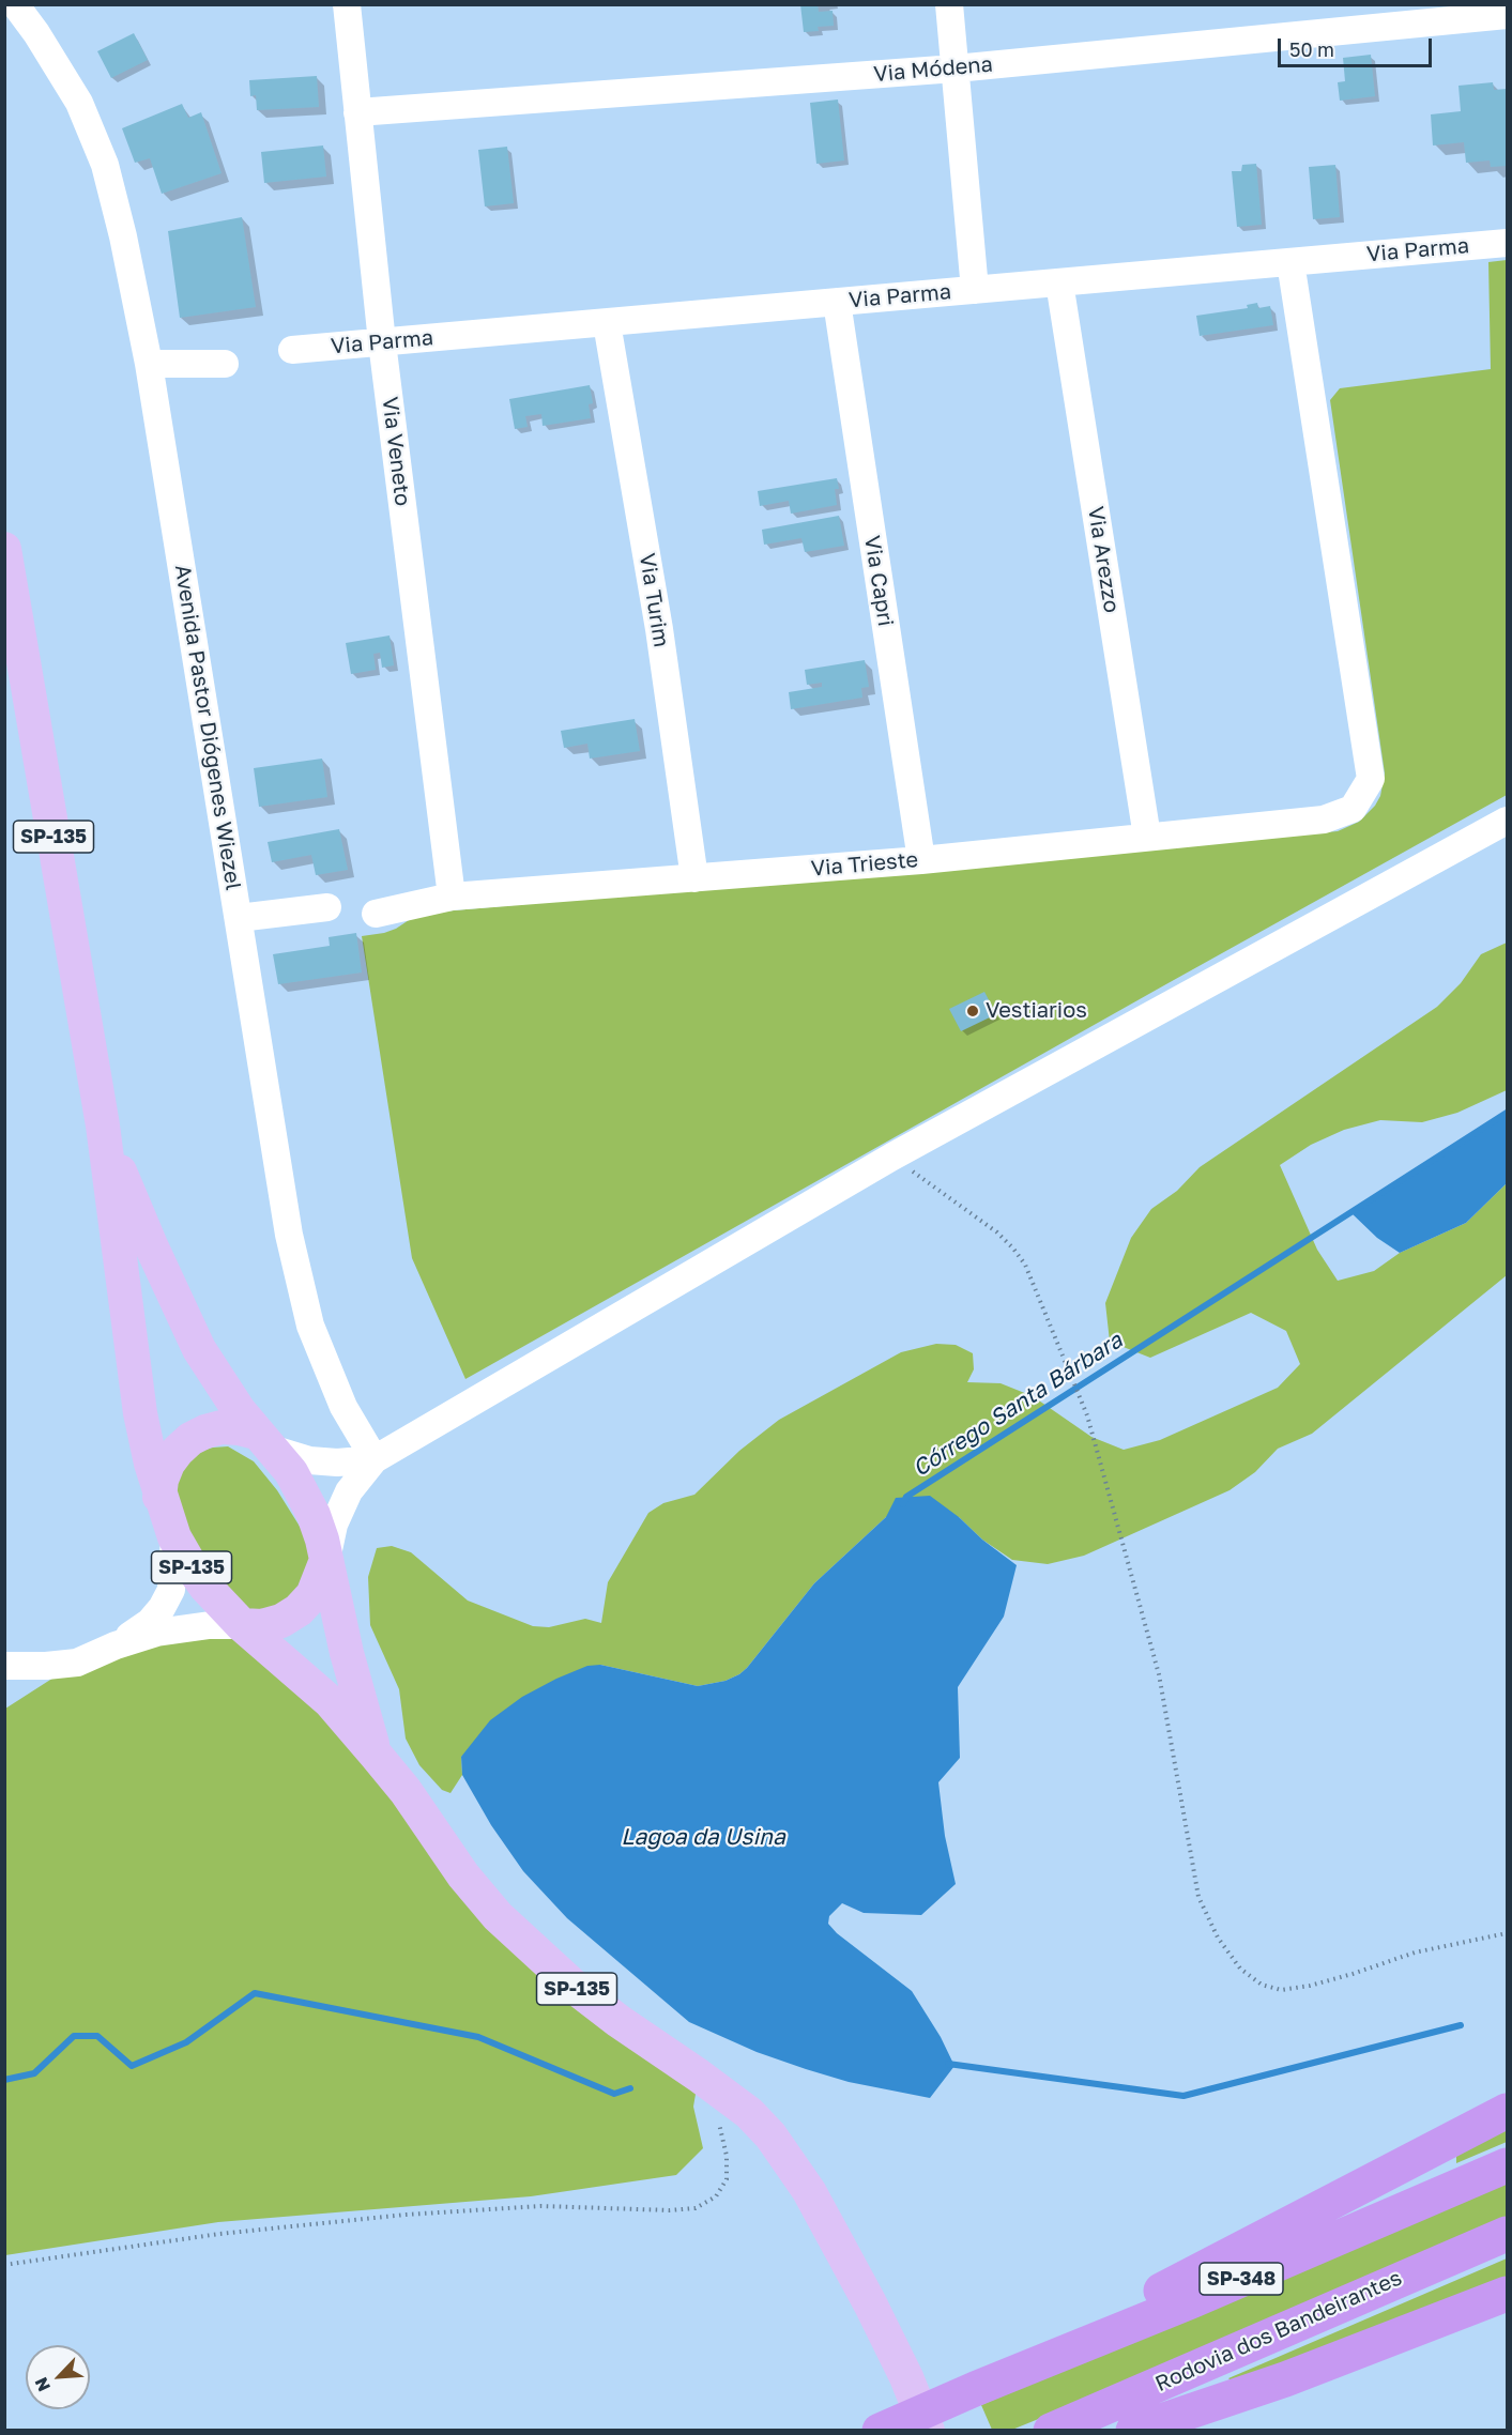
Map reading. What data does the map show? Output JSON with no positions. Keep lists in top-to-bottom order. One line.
{"streets":{"highway":["SP-348","Rodovia dos Bandeirantes"],"main road":["SP-135"],"street":["Via Módena","Via Parma","Via Veneto","Via Arezzo","Via Capri","Via Turim","Avenida Pastor Diógenes Wiezel","Via Trieste"]},"crossings":[["Via Módena","Via Veneto"],["Via Parma","Via Veneto"],["Via Parma","Via Arezzo"],["Via Parma","Via Capri"],["Via Parma","Via Turim"],["Via Parma","Via Trieste"],["Via Veneto","Via Trieste"],["Via Arezzo","Via Trieste"],["Via Capri","Via Trieste"],["Via Turim","Via Trieste"]],"water":["Córrego Santa Bárbara","Lagoa da Usina"],"places":["Vestiarios"],"scale_bar":"50 m","north":"bottom left"}
